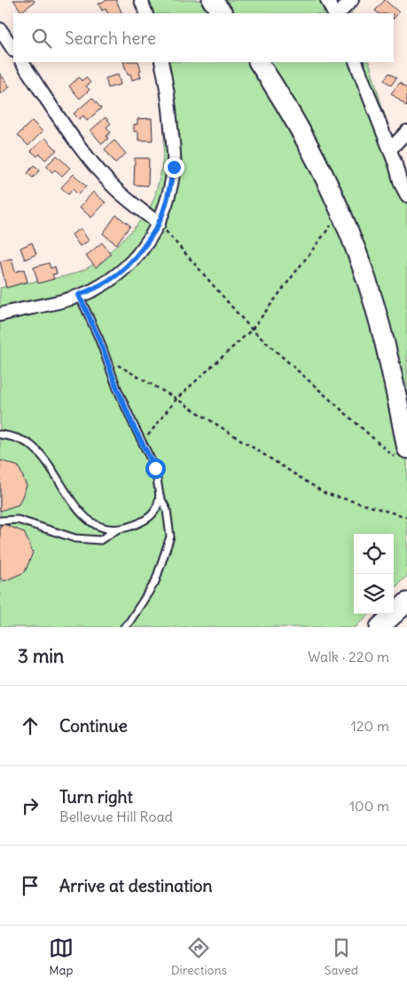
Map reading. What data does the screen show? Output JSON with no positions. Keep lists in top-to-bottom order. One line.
{"page":{"search":"Search here","heading":["3 min","Walk · 220 m"],"list":[["Continue","120 m"],["Turn right","Bellevue Hill Road","100 m"],"Arrive at destination"],"nav":["Map","Directions","Saved"]}}
